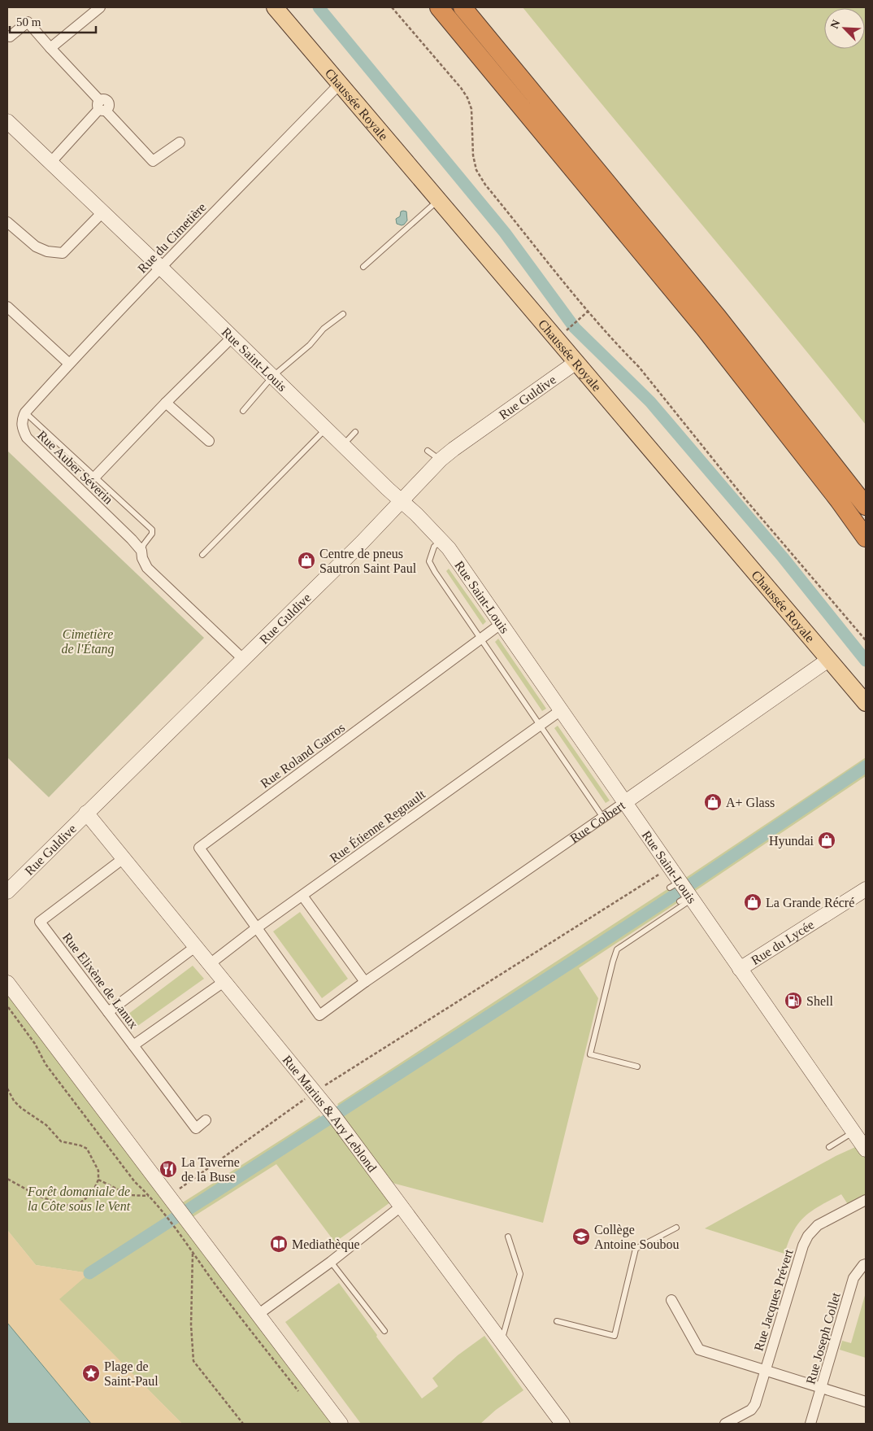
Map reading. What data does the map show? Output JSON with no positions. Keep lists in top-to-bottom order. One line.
{"streets":{"main road":["Chaussée Royale"],"street":["Rue du Cimetière","Rue Saint-Louis","Rue Guldive","Rue Auber Séverin","Rue Roland Garros","Rue Colbert","Rue Étienne Regnault","Rue du Lycée","Rue Elixène de Lanux","Rue Marius & Ary Leblond","Rue Jacques Prévert","Rue Joseph Collet"]},"crossings":[["Chaussée Royale","Rue du Cimetière"],["Chaussée Royale","Rue Guldive"],["Chaussée Royale","Rue Colbert"],["Rue du Cimetière","Rue Saint-Louis"],["Rue du Cimetière","Rue Auber Séverin"],["Rue Saint-Louis","Rue Guldive"],["Rue Saint-Louis","Rue Auber Séverin"],["Rue Saint-Louis","Rue Roland Garros"],["Rue Saint-Louis","Rue Colbert"],["Rue Saint-Louis","Rue Étienne Regnault"],["Rue Saint-Louis","Rue du Lycée"],["Rue Guldive","Rue Auber Séverin"],["Rue Guldive","Rue Marius & Ary Leblond"],["Rue Roland Garros","Rue Colbert"],["Rue Roland Garros","Rue Étienne Regnault"],["Rue Colbert","Rue Étienne Regnault"],["Rue Étienne Regnault","Rue Marius & Ary Leblond"],["Rue Elixène de Lanux","Rue Marius & Ary Leblond"]],"parks":["Cimetière de l'Étang","Forêt domaniale de la Côte sous le Vent"],"places":{"shop":["Centre de pneus Sautron Saint Paul","A+ Glass","Hyundai","La Grande Récré"],"fuel station":["Shell"],"restaurant":["La Taverne de la Buse"],"school or university":["Collège Antoine Soubou"],"library":["Mediathèque"],"place":["Plage de Saint-Paul"]},"scale_bar":"50 m","north":"top left"}
